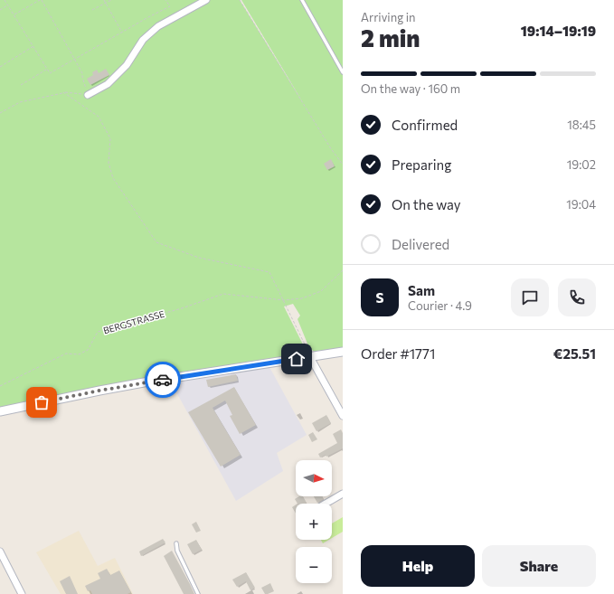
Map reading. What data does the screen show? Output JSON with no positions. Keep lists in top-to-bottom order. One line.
{"streets":{"path":["BERGSTRASSE"]},"north":"right","page":{"heading":["2 min","Arriving in","19:14–19:19"],"panel":["Sam","Courier · 4.9","Order #1771","€25.51"],"bar":"On the way · 160 m","list":[["Confirmed","18:45"],["Preparing","19:02"],["On the way","19:04"],"Delivered"],"round":"S","map_buttons":["+","−"],"buttons":["Help","Share"]}}
